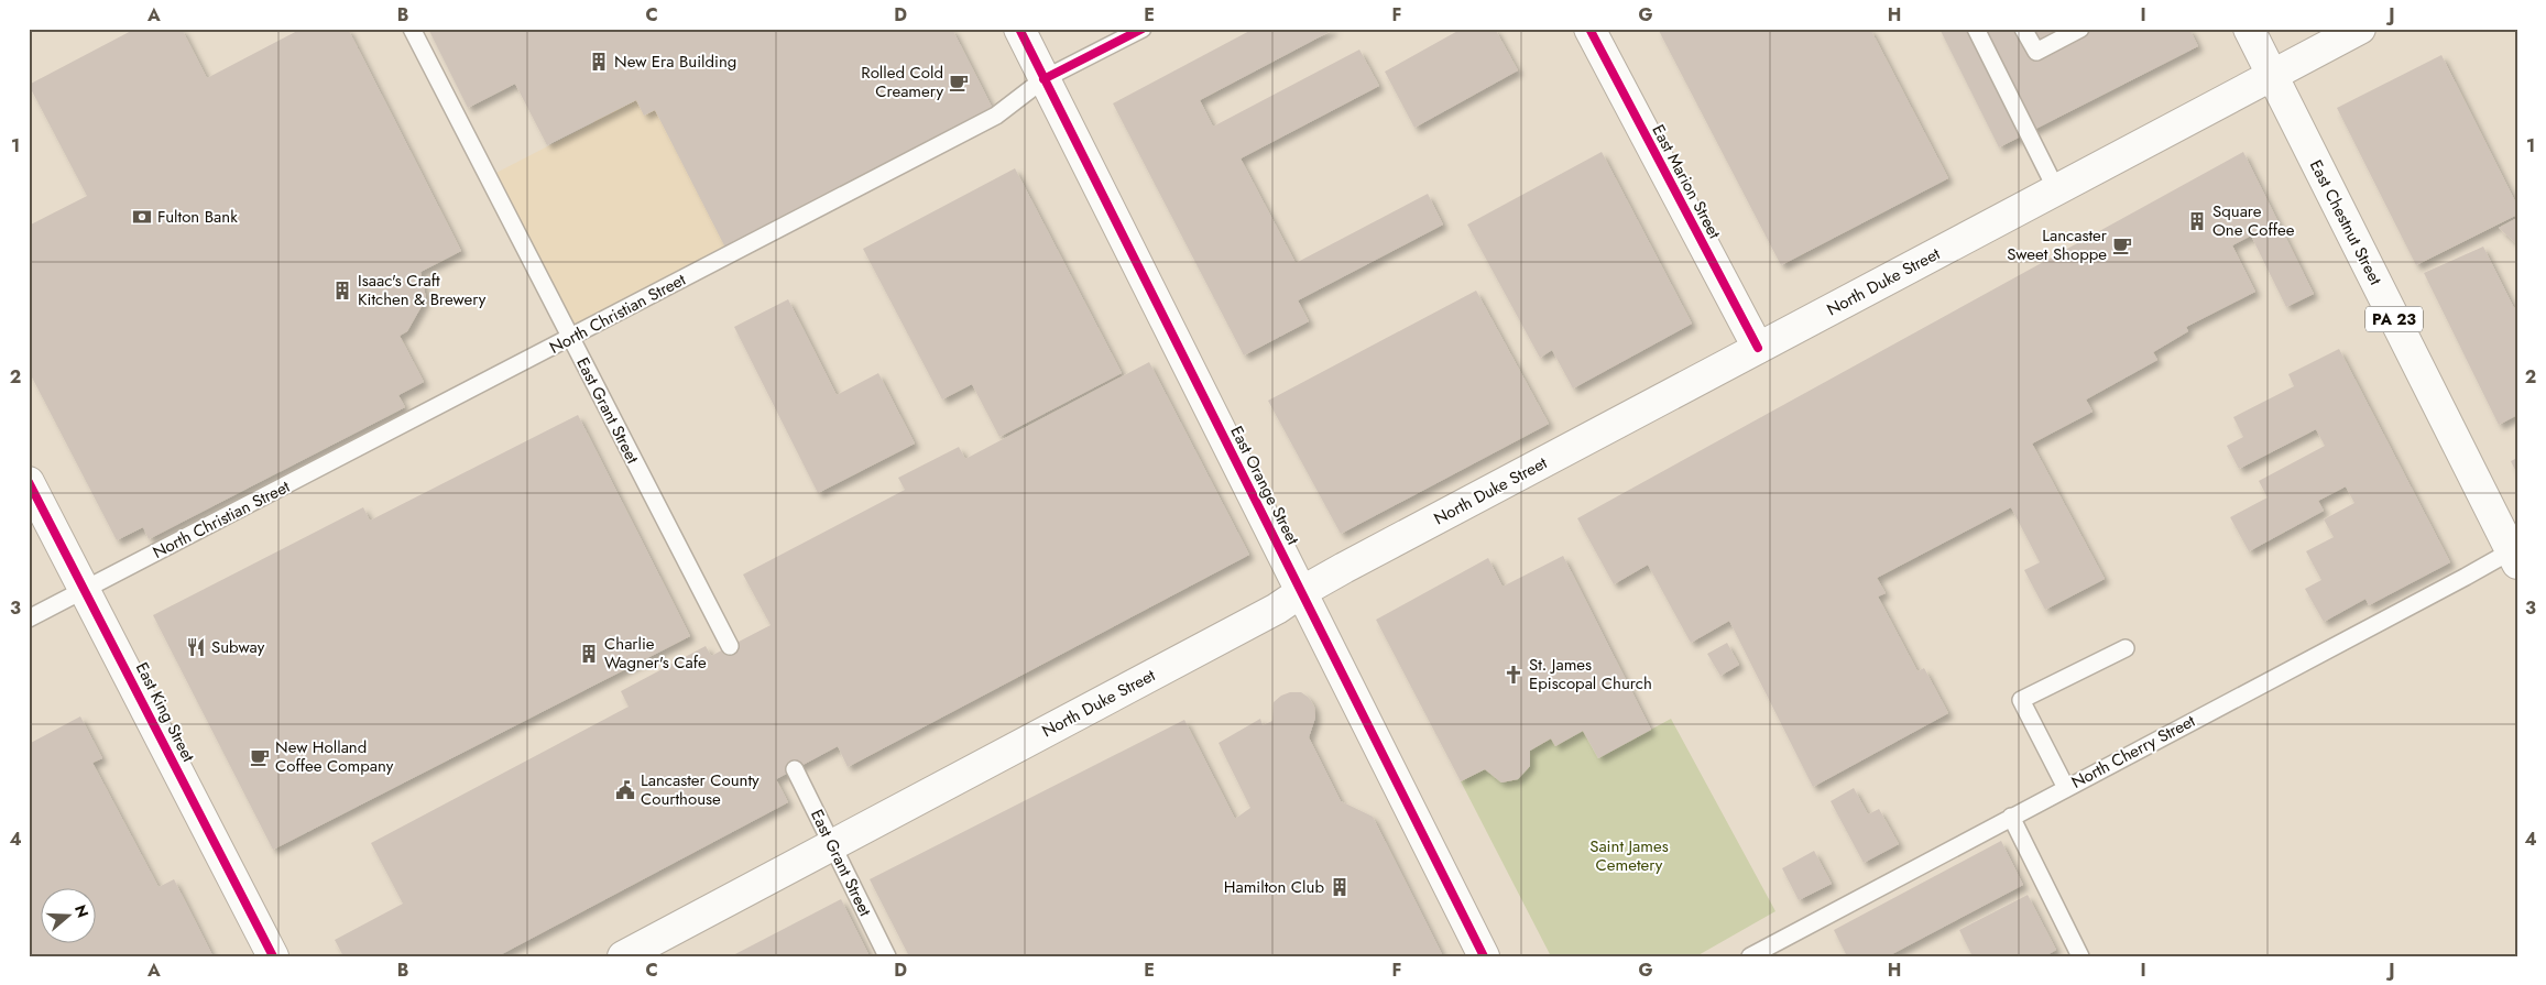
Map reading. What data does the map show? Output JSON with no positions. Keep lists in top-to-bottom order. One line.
{"streets":{"main road":["East Marion Street","East Chestnut Street","North Duke Street","PA 23","East Orange Street","East King Street"],"lane":["North Christian Street","East Grant Street","North Cherry Street"]},"crossings":[["East Marion Street","North Duke Street"],["East Chestnut Street","North Duke Street"],["East Chestnut Street","North Cherry Street"],["North Duke Street","East Grant Street"],["North Duke Street","East Orange Street"],["North Christian Street","East Grant Street"],["North Christian Street","East Orange Street"],["North Christian Street","East King Street"]],"parks":["Saint James Cemetery"],"places":{"building":["New Era Building","Square One Coffee","Isaac's Craft Kitchen & Brewery","Charlie Wagner's Cafe","Hamilton Club"],"cafe":["Rolled Cold Creamery","Lancaster Sweet Shoppe","New Holland Coffee Company"],"bank":["Fulton Bank"],"restaurant":["Subway"],"church":["St. James Episcopal Church"],"public building":["Lancaster County Courthouse"]},"north":"right","grid":{"columns":["A","B","C","D","E","F","G","H","I","J"],"rows":["1","2","3","4"]}}
